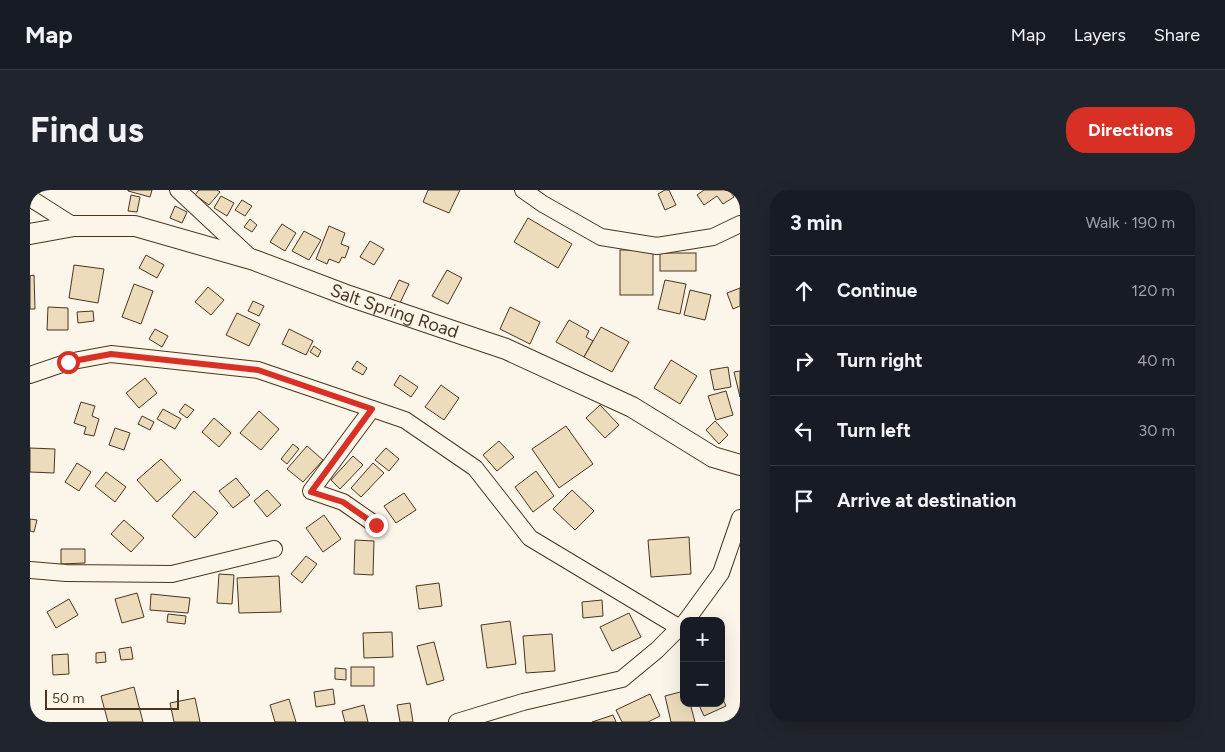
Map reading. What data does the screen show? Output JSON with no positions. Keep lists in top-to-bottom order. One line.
{"streets":{"street":["Salt Spring Road"]},"scale_bar":"50 m","page":{"header":"Map","nav":["Map","Layers","Share"],"buttons":"Directions","title":"Find us","heading":["3 min","Walk · 190 m"],"list":[["Continue","120 m"],["Turn right","40 m"],["Turn left","30 m"],"Arrive at destination"],"map_buttons":["+","−"],"scale":"50 m"}}
